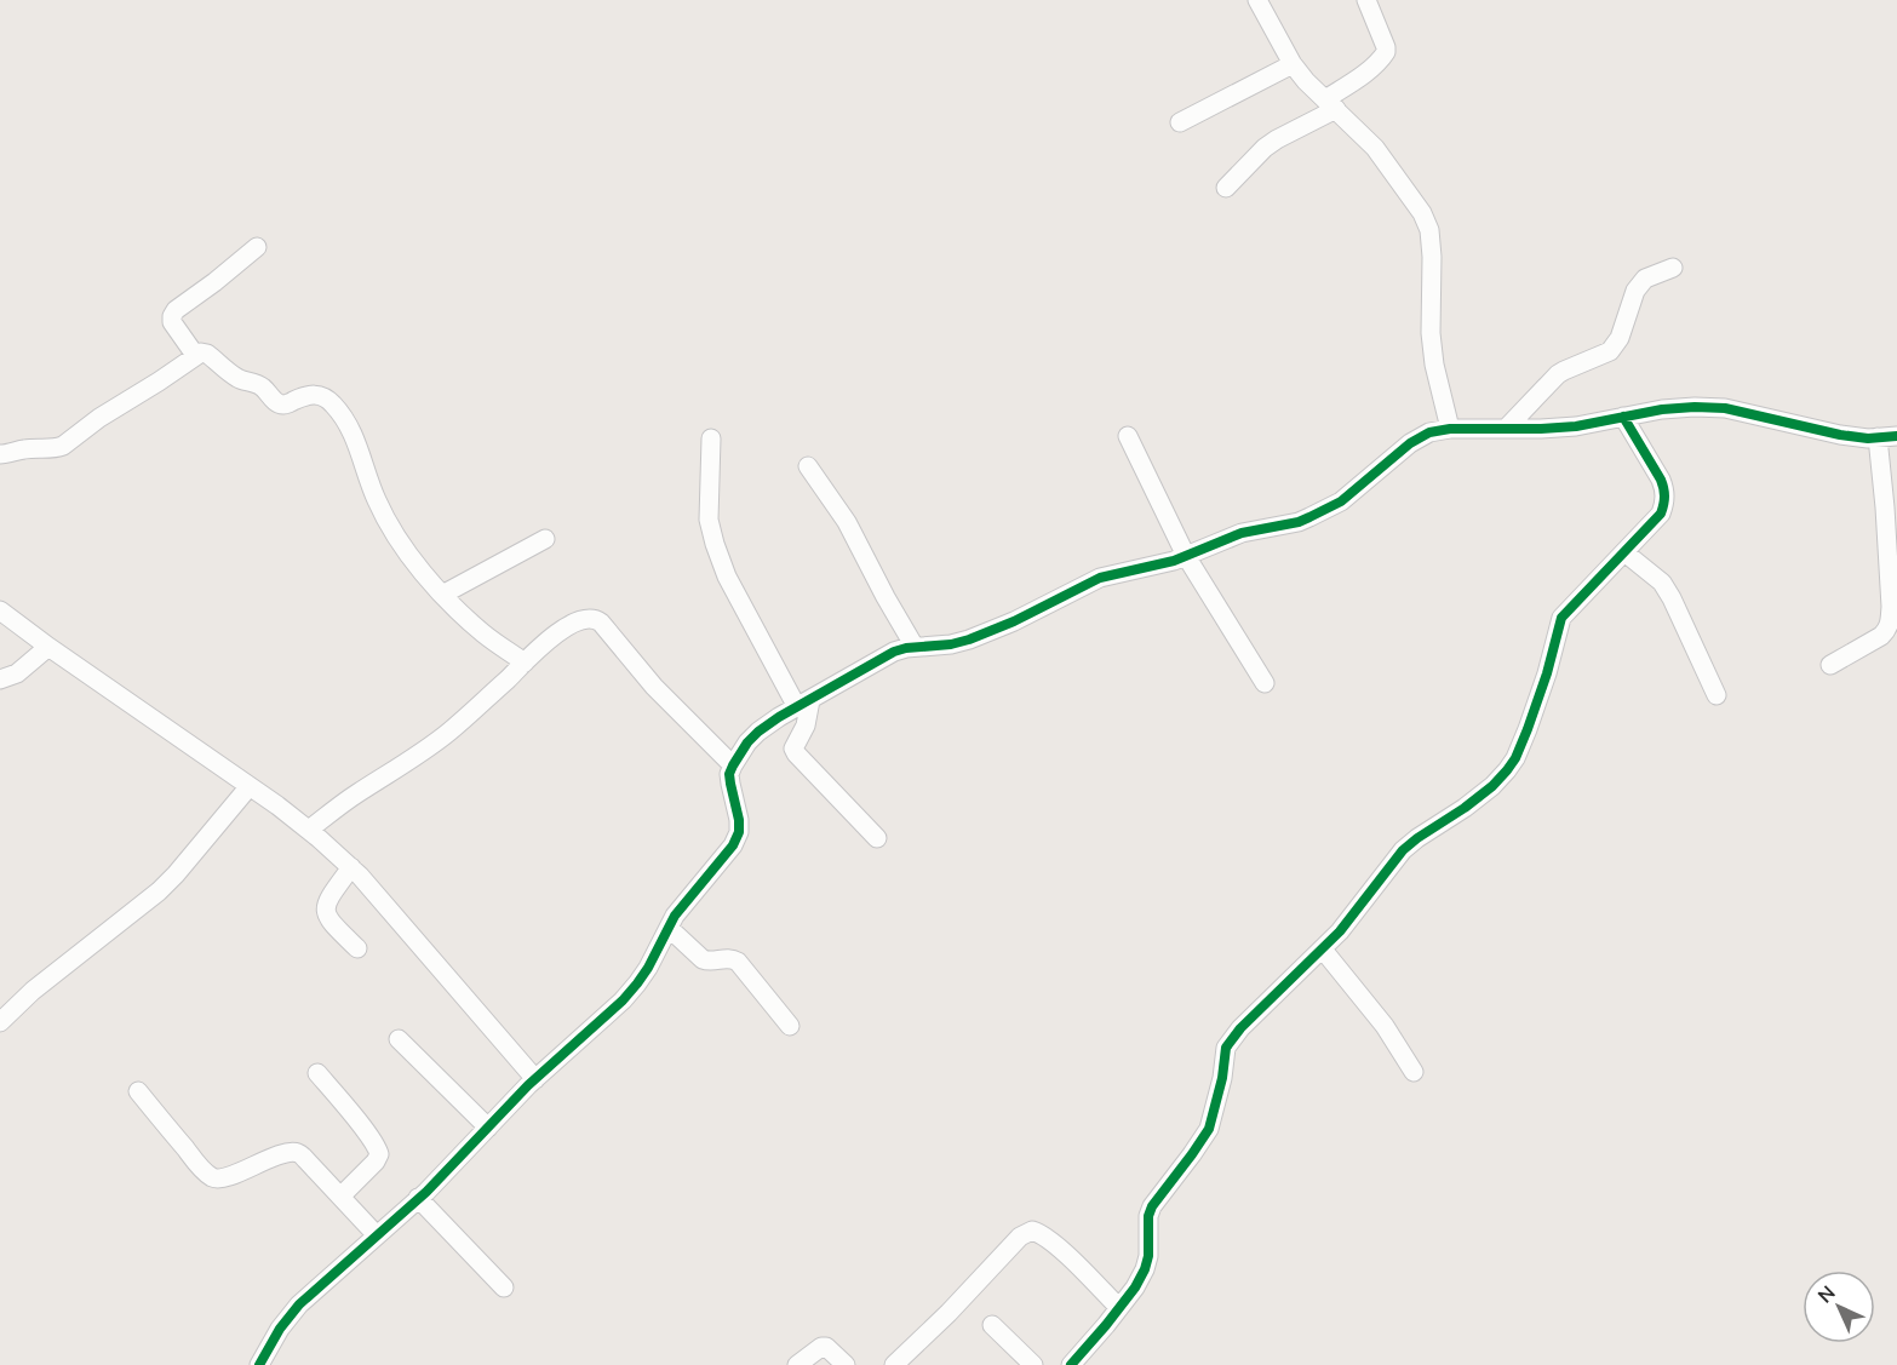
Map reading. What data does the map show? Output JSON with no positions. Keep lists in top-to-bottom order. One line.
{"north":"top left"}
